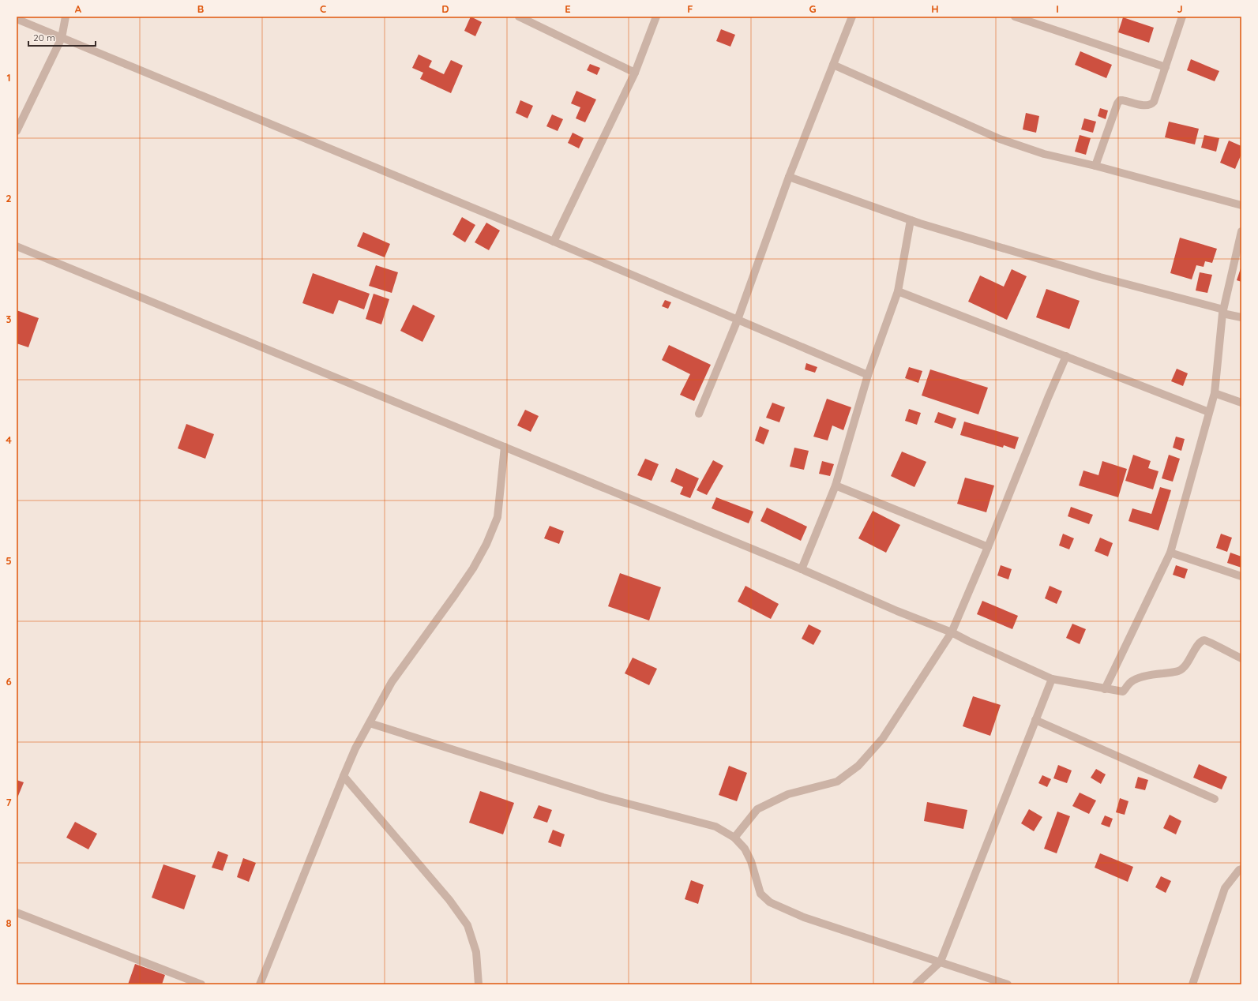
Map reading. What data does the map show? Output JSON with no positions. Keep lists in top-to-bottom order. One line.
{"scale_bar":"20 m","grid":{"columns":["A","B","C","D","E","F","G","H","I","J"],"rows":["1","2","3","4","5","6","7","8"]}}
